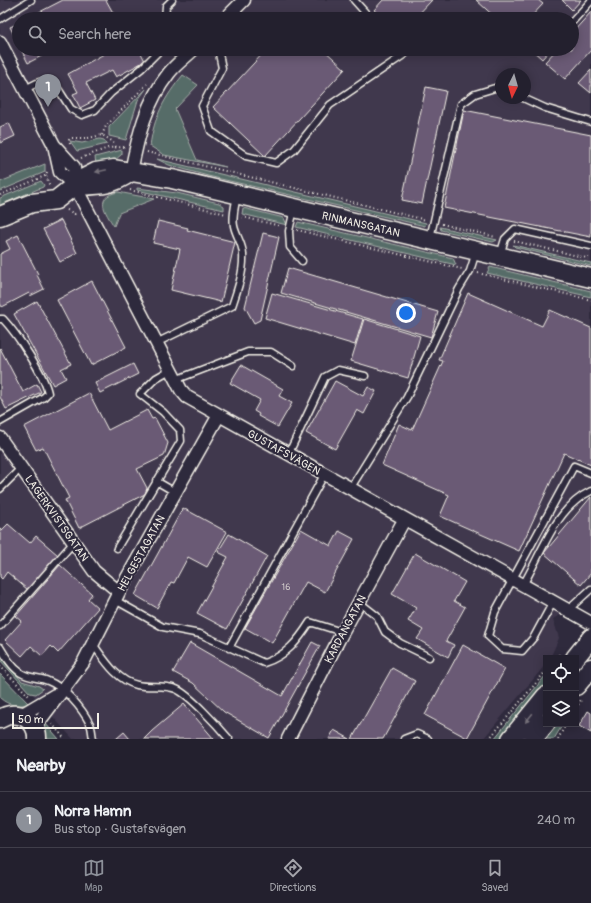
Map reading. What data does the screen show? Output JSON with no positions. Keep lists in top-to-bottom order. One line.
{"streets":{"street":["RINMANSGATAN","GUSTAFSVÄGEN","LAGERKVISTSGATAN","HELGESTAGATAN","KARDANGATAN"]},"crossings":[["RINMANSGATAN","GUSTAFSVÄGEN"],["GUSTAFSVÄGEN","HELGESTAGATAN"],["GUSTAFSVÄGEN","KARDANGATAN"],["LAGERKVISTSGATAN","HELGESTAGATAN"]],"house_numbers":["16"],"scale_bar":"50 m","north":"bottom","page":{"search":"Search here","pins":"1","scale":"50 m","heading":"Nearby","list":[{"mark":"1","name":"Norra Hamn","note":"Bus stop · Gustafsvägen","value":"240 m"}],"nav":["Map","Directions","Saved"]}}
